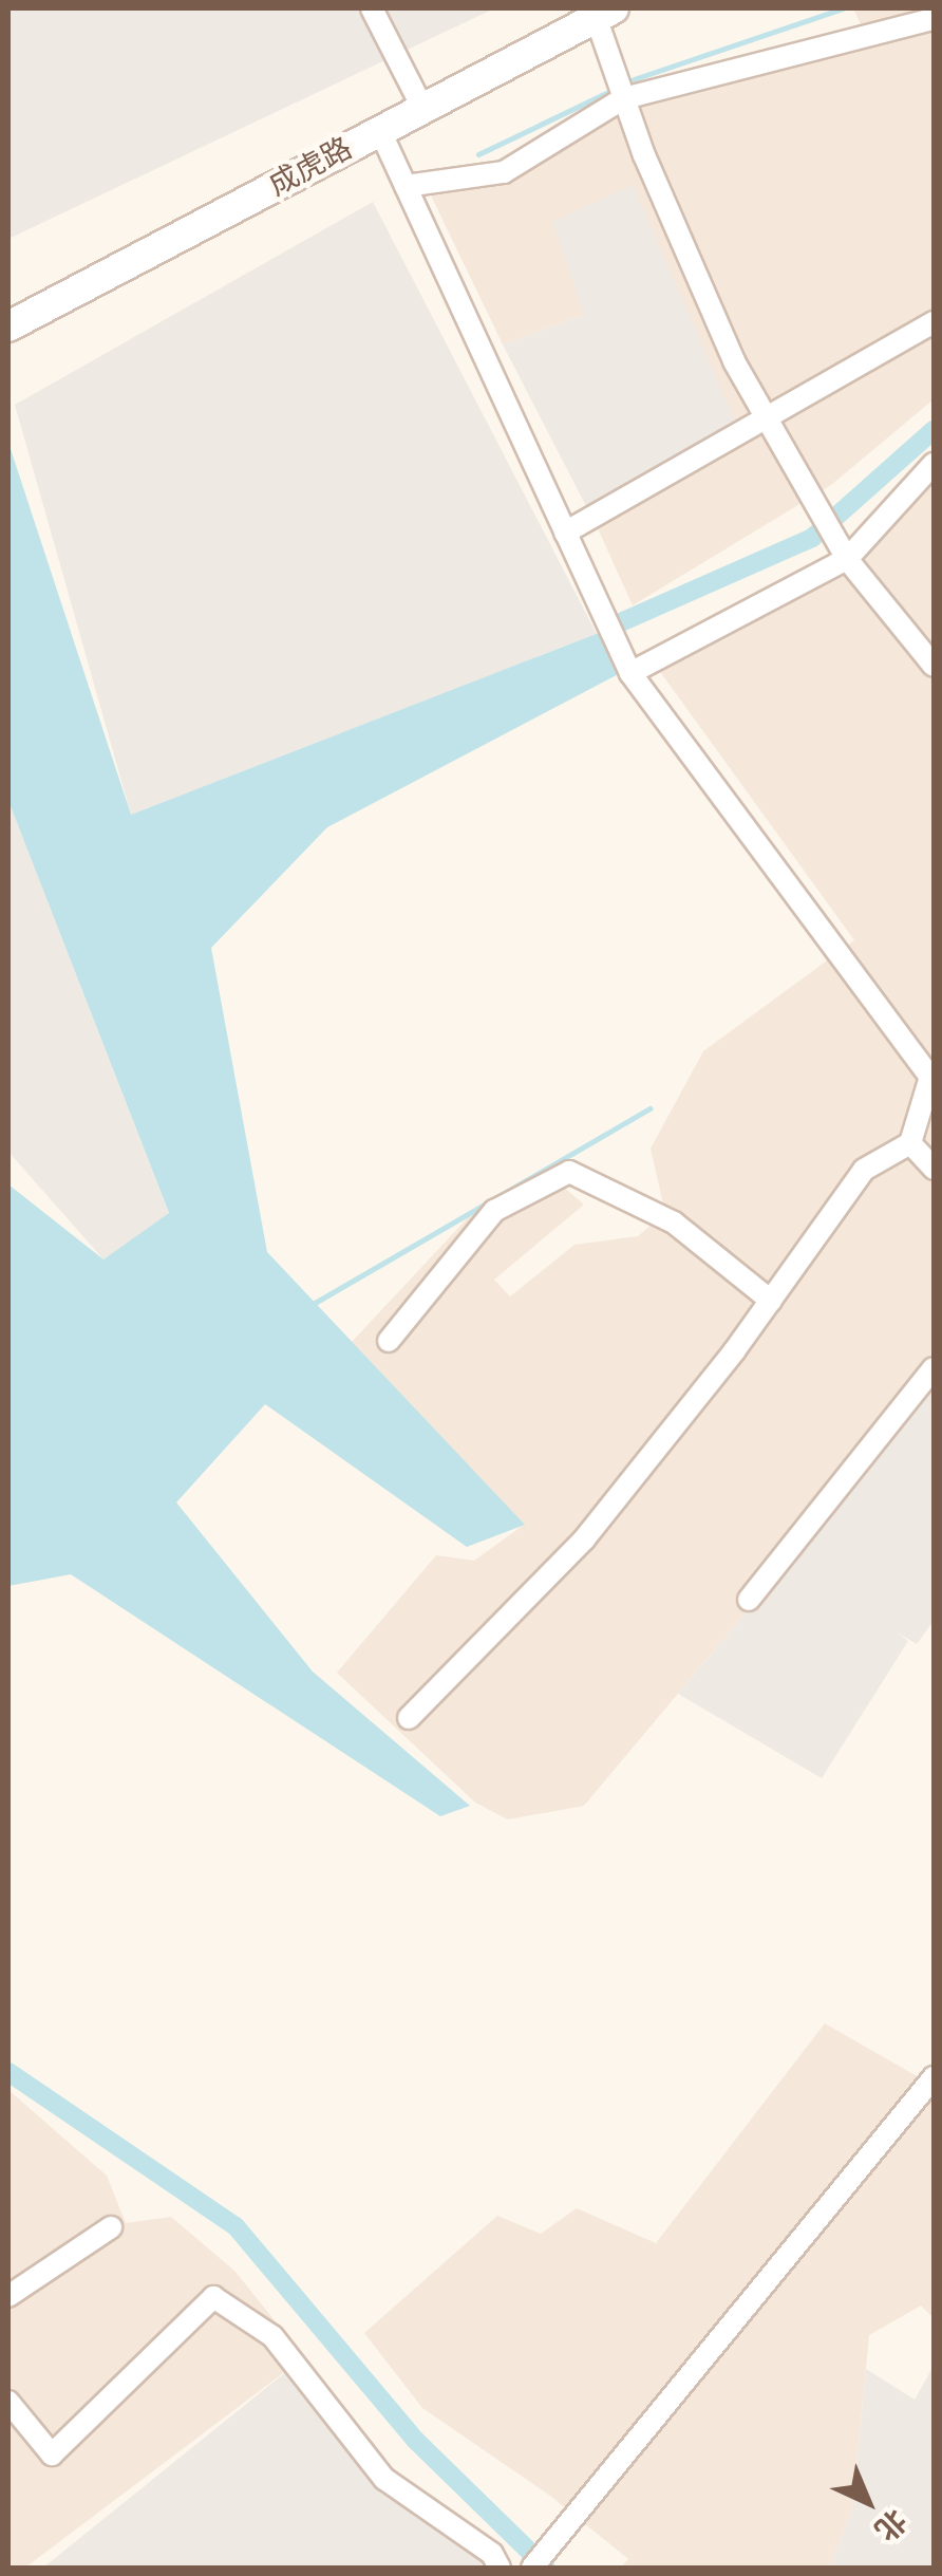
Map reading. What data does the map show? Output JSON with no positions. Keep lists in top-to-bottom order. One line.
{"streets":{"street":["成虎路"]},"north":"bottom right"}
